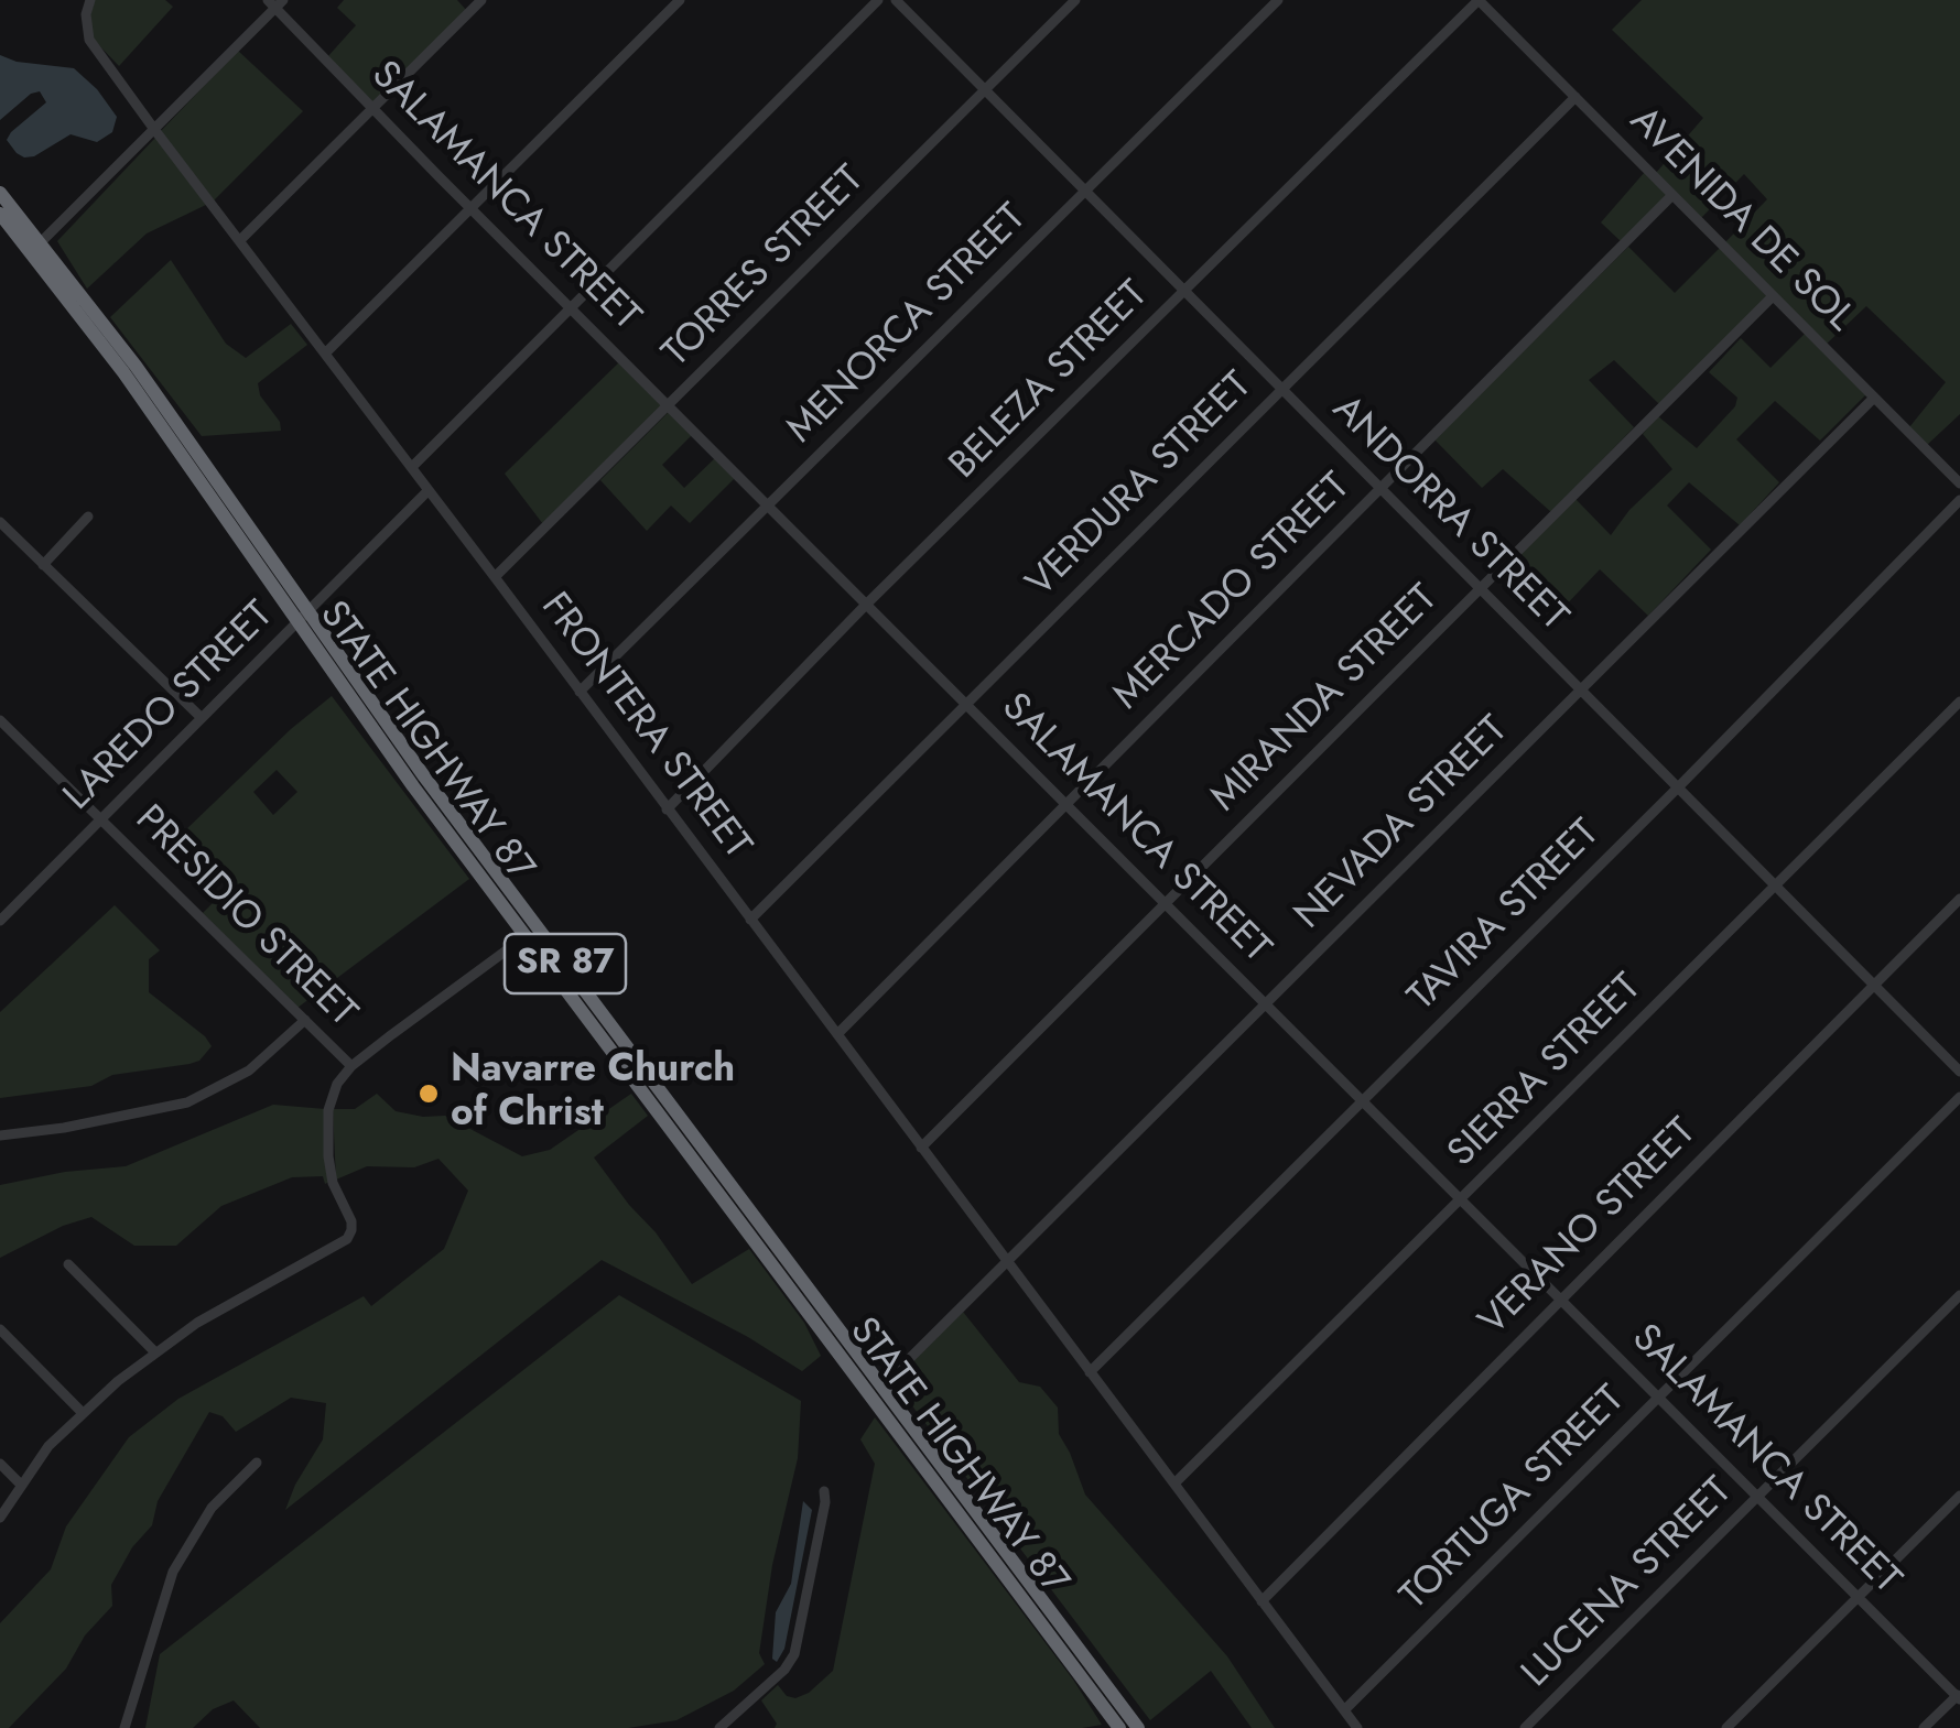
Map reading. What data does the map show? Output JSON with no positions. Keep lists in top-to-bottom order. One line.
{"streets":{"highway":["STATE HIGHWAY 87","SR 87"],"street":["SALAMANCA STREET","AVENIDA DE SOL","TORRES STREET","MENORCA STREET","BELEZA STREET","VERDURA STREET","ANDORRA STREET","MERCADO STREET","MIRANDA STREET","LAREDO STREET","FRONTERA STREET","NEVADA STREET","TAVIRA STREET","PRESIDIO STREET","SIERRA STREET","VERANO STREET","TORTUGA STREET","LUCENA STREET"]},"crossings":[["SALAMANCA STREET","TORRES STREET"],["SALAMANCA STREET","MENORCA STREET"],["SALAMANCA STREET","BELEZA STREET"],["SALAMANCA STREET","VERDURA STREET"],["SALAMANCA STREET","MERCADO STREET"],["SALAMANCA STREET","MIRANDA STREET"],["SALAMANCA STREET","NEVADA STREET"],["SALAMANCA STREET","TAVIRA STREET"],["SALAMANCA STREET","SIERRA STREET"],["SALAMANCA STREET","VERANO STREET"],["SALAMANCA STREET","TORTUGA STREET"],["SALAMANCA STREET","LUCENA STREET"],["AVENIDA DE SOL","BELEZA STREET"],["AVENIDA DE SOL","VERDURA STREET"],["AVENIDA DE SOL","MERCADO STREET"],["AVENIDA DE SOL","MIRANDA STREET"],["AVENIDA DE SOL","NEVADA STREET"],["TORRES STREET","ANDORRA STREET"],["TORRES STREET","FRONTERA STREET"],["MENORCA STREET","ANDORRA STREET"],["MENORCA STREET","FRONTERA STREET"],["BELEZA STREET","ANDORRA STREET"],["BELEZA STREET","FRONTERA STREET"],["VERDURA STREET","ANDORRA STREET"],["VERDURA STREET","FRONTERA STREET"],["ANDORRA STREET","MERCADO STREET"],["ANDORRA STREET","MIRANDA STREET"],["ANDORRA STREET","NEVADA STREET"],["ANDORRA STREET","TAVIRA STREET"],["ANDORRA STREET","SIERRA STREET"],["ANDORRA STREET","VERANO STREET"],["MERCADO STREET","FRONTERA STREET"],["MIRANDA STREET","FRONTERA STREET"],["LAREDO STREET","FRONTERA STREET"],["LAREDO STREET","STATE HIGHWAY 87"],["LAREDO STREET","PRESIDIO STREET"],["LAREDO STREET","SR 87"],["FRONTERA STREET","NEVADA STREET"],["FRONTERA STREET","TAVIRA STREET"],["FRONTERA STREET","SIERRA STREET"],["FRONTERA STREET","VERANO STREET"],["FRONTERA STREET","TORTUGA STREET"],["STATE HIGHWAY 87","SR 87"],["NEVADA STREET","SR 87"]],"places":["Navarre Church of Christ"]}
